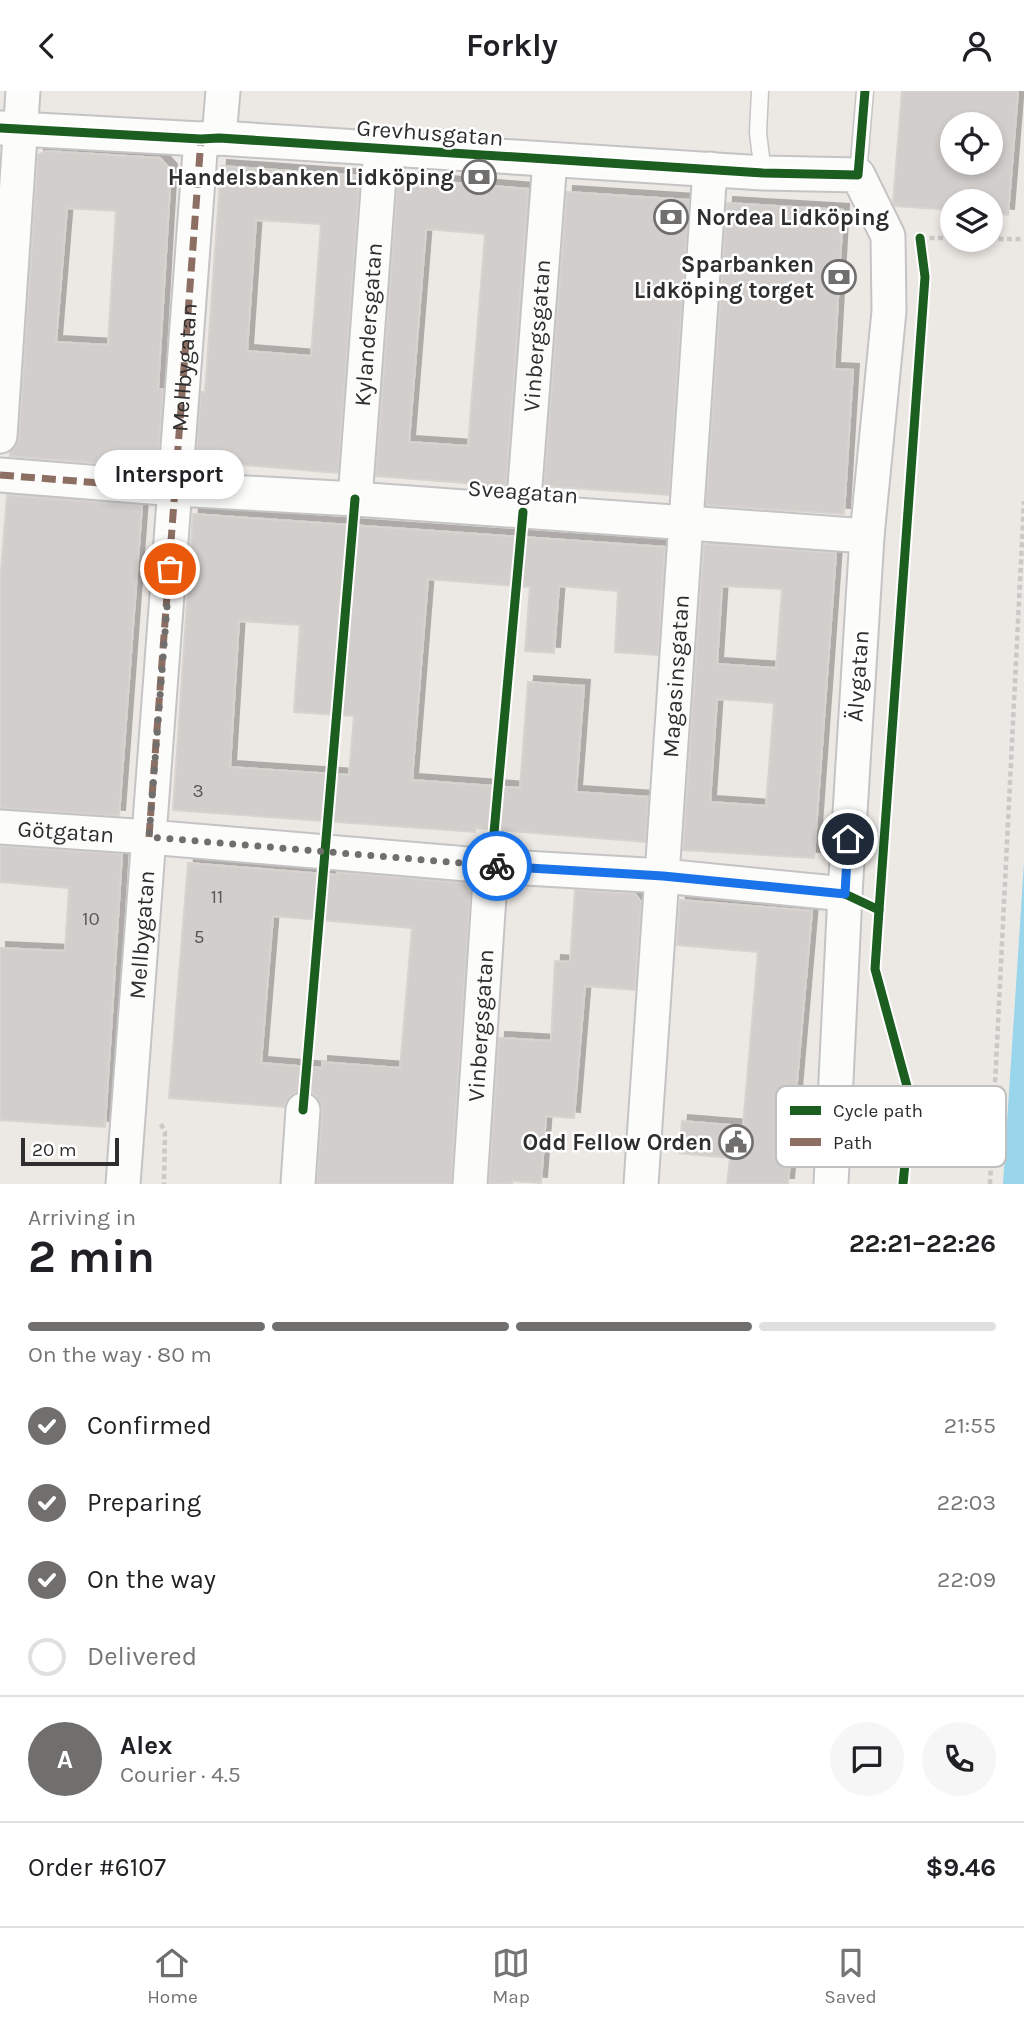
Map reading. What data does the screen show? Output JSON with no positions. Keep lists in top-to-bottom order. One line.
{"streets":{"street":["Grevhusgatan","Kylandersgatan","Vinbergsgatan","Mellbygatan","Sveagatan","Magasinsgatan","Älvgatan","Götgatan"]},"crossings":[["Grevhusgatan","Kylandersgatan"],["Grevhusgatan","Vinbergsgatan"],["Grevhusgatan","Mellbygatan"],["Grevhusgatan","Magasinsgatan"],["Grevhusgatan","Älvgatan"],["Kylandersgatan","Sveagatan"],["Vinbergsgatan","Sveagatan"],["Vinbergsgatan","Götgatan"],["Mellbygatan","Sveagatan"],["Mellbygatan","Götgatan"],["Sveagatan","Magasinsgatan"],["Sveagatan","Älvgatan"],["Magasinsgatan","Götgatan"],["Älvgatan","Götgatan"]],"places":{"bank":["Handelsbanken Lidköping","Nordea Lidköping","Sparbanken Lidköping torget"],"other":["Intersport"],"public building":["Odd Fellow Orden"]},"house_numbers":["3","11","10","5"],"legend":["Cycle path","Path"],"scale_bar":"20 m","page":{"header":"Forkly","bubble":"Intersport","scale":"20 m","heading":["2 min","Arriving in","22:21–22:26"],"panel":["Alex","Courier · 4.5","Order #6107","$9.46"],"bar":"On the way · 80 m","list":[["Confirmed","21:55"],["Preparing","22:03"],["On the way","22:09"],"Delivered"],"round":"A","tabs":["Home","Map","Saved"]}}
